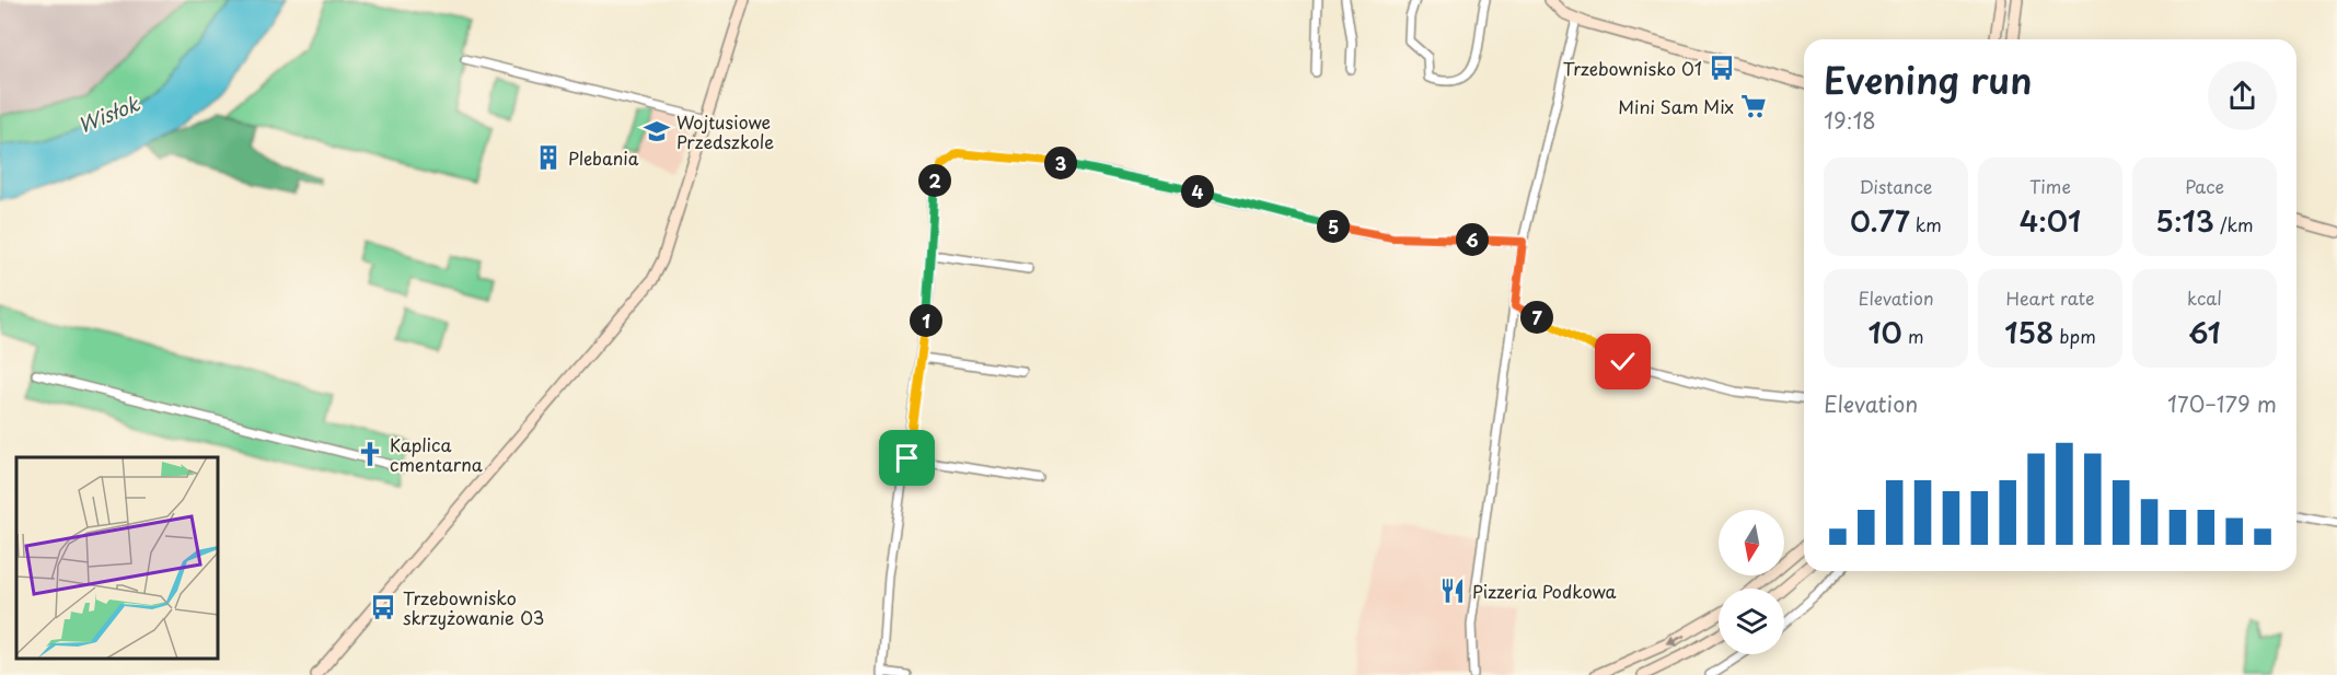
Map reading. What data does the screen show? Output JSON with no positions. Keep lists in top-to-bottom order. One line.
{"water":["Wisłok"],"places":{"bus stop":["Trzebownisko 01","Trzebownisko skrzyżowanie 03"],"supermarket":["Mini Sam Mix"],"school or university":["Wojtusiowe Przedszkole"],"building":["Plebania"],"church":["Kaplica cmentarna"],"restaurant":["Pizzeria Podkowa"]},"north":"bottom","page":{"heading":["Evening run","19:18"],"pins":["3","2","4","5","6","7","1"],"stats":[["Distance","0.77 km"],["Time","4:01"],["Pace","5:13 /km"],["Elevation","10 m"],["Heart rate","158 bpm"],["kcal","61"]],"chart":["Elevation","170–179 m"]}}
